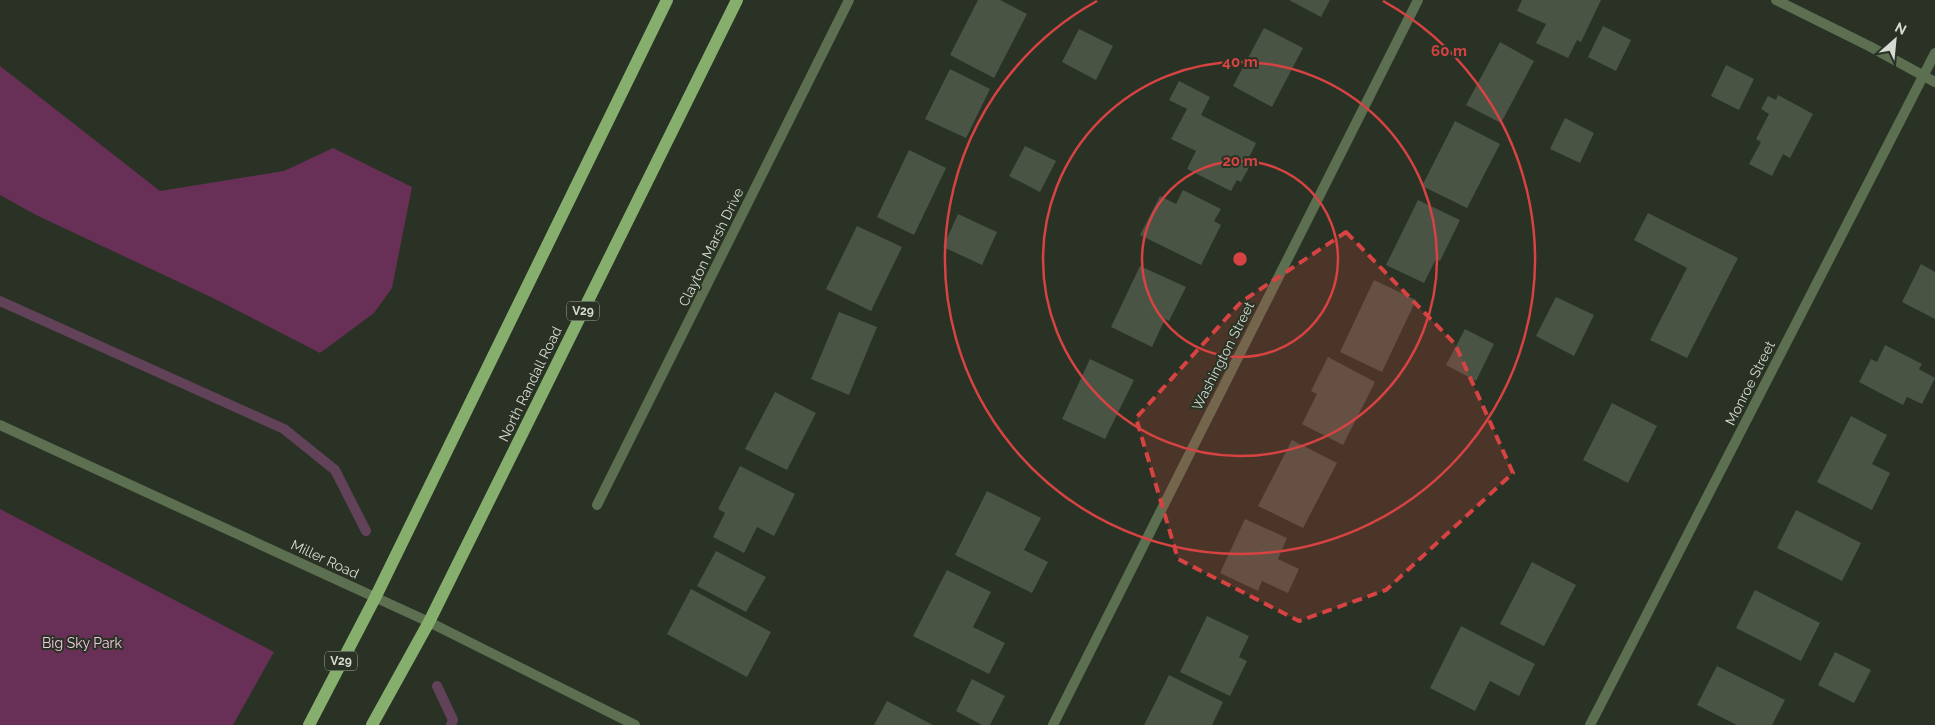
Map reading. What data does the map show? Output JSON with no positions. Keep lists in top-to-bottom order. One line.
{"streets":{"main road":["V29","North Randall Road"],"street":["Clayton Marsh Drive","Washington Street","Monroe Street","Miller Road"]},"crossings":[["V29","Miller Road"],["North Randall Road","Miller Road"]],"parks":["Big Sky Park"],"north":"top right","rings":["60 m","40 m","20 m"]}
